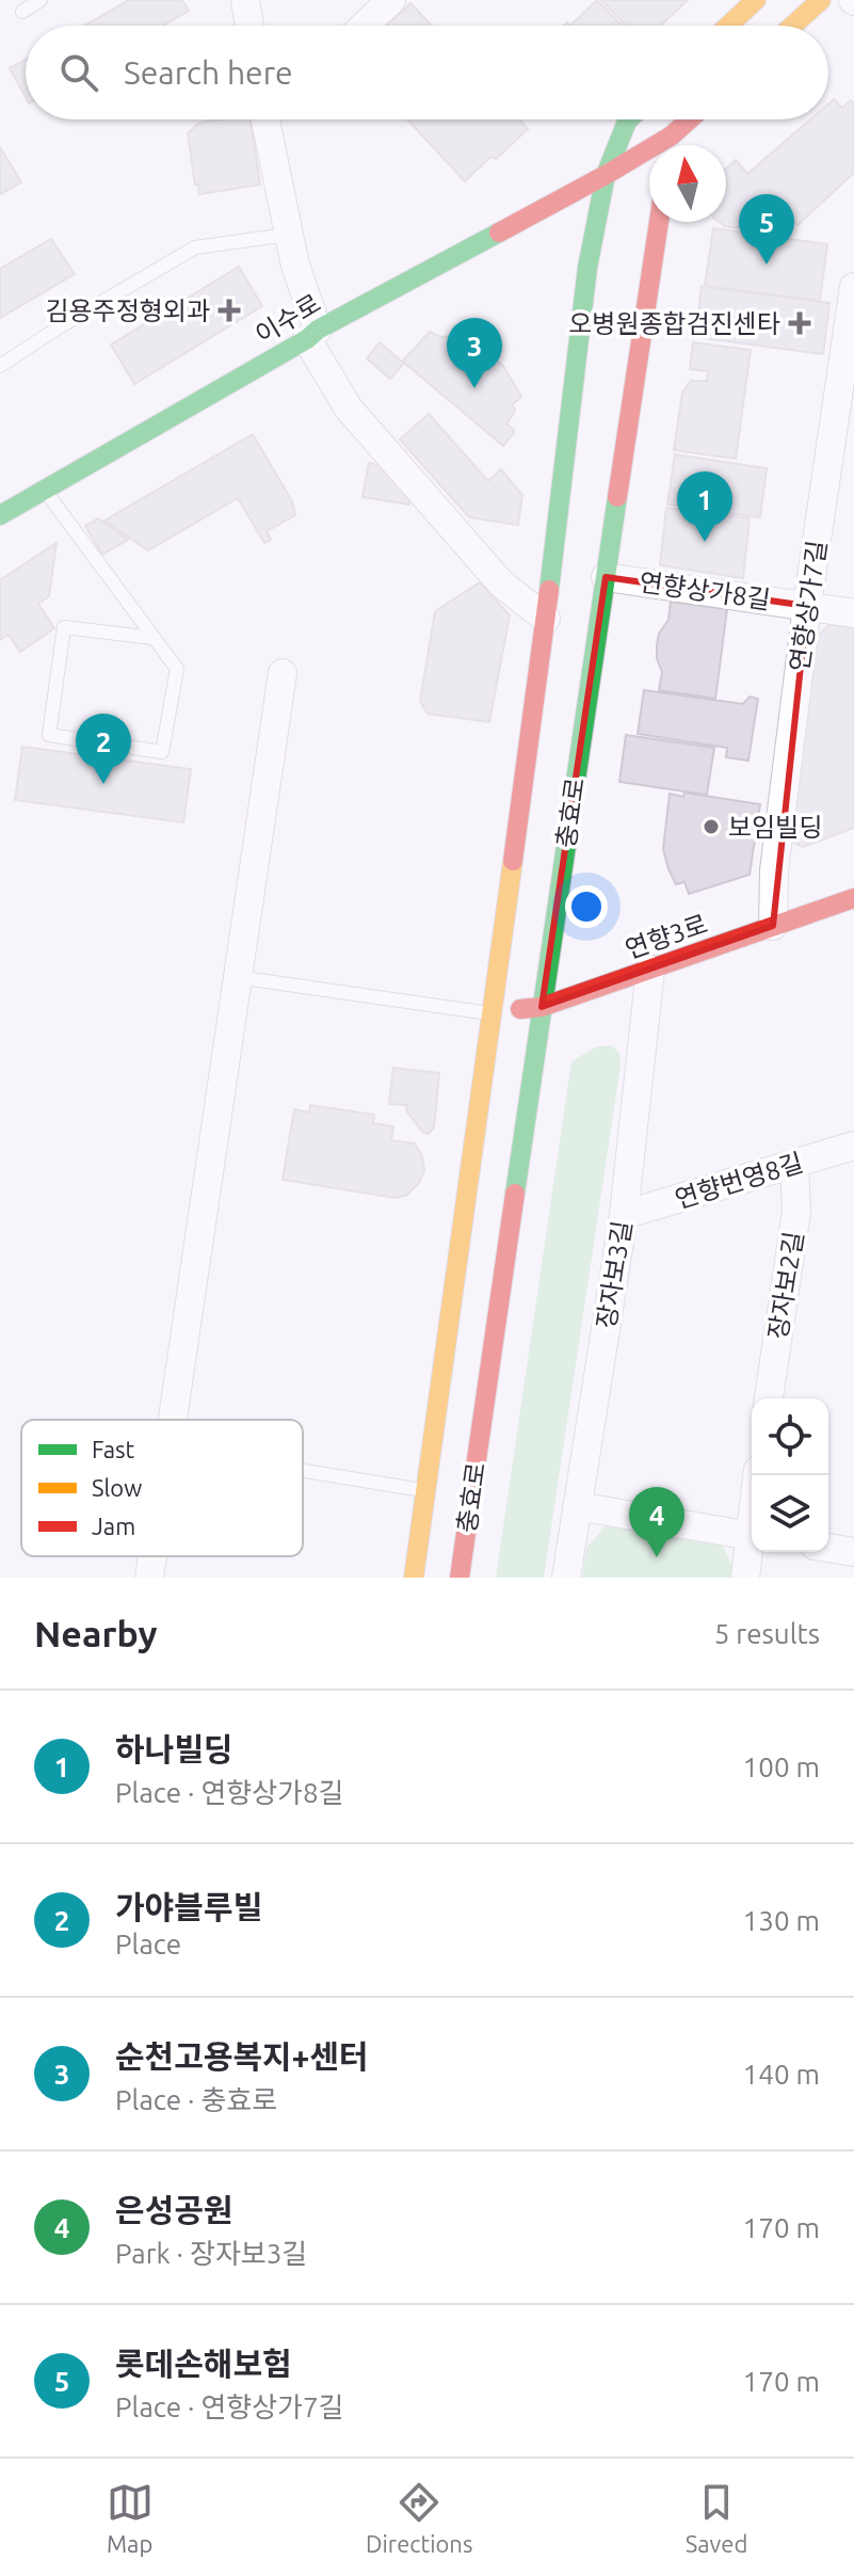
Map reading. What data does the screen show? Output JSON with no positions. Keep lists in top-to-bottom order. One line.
{"streets":{"main road":["이수로","충효로","연향3로"],"street":["연향상가8길","연향상가7길","연향번영8길","장자보3길","장자보2길"]},"crossings":[["이수로","충효로"],["연향상가8길","연향상가7길"],["연향상가8길","충효로"],["연향상가7길","연향3로"],["충효로","연향3로"],["연향3로","장자보3길"],["연향번영8길","장자보3길"],["연향번영8길","장자보2길"]],"places":{"health":["김용주정형외과","오병원종합검진센타"],"other":["보임빌딩"]},"legend":["Fast","Slow","Jam"],"north":"top","page":{"search":"Search here","pins":["5","3","1","2","4"],"heading":["Nearby","5 results"],"list":[{"mark":"1","name":"하나빌딩","note":"Place · 연향상가8길","value":"100 m"},{"mark":"2","name":"가야블루빌","note":"Place","value":"130 m"},{"mark":"3","name":"순천고용복지+센터","note":"Place · 충효로","value":"140 m"},{"mark":"4","name":"은성공원","note":"Park · 장자보3길","value":"170 m"},{"mark":"5","name":"롯데손해보험","note":"Place · 연향상가7길","value":"170 m"}],"nav":["Map","Directions","Saved"]}}
